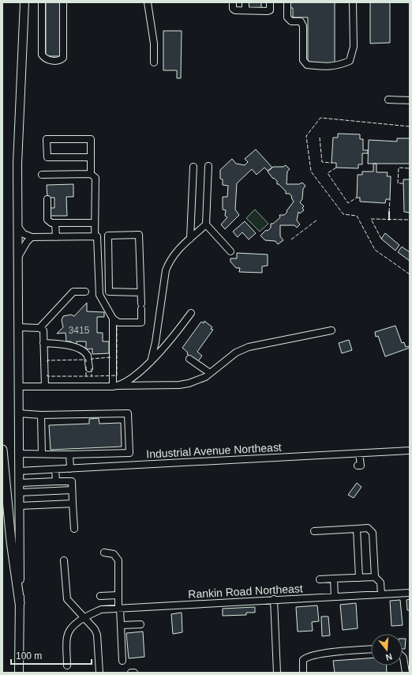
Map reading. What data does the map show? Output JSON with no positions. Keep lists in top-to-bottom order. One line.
{"streets":{"street":["Industrial Avenue Northeast","Rankin Road Northeast"]},"house_numbers":["3415"],"scale_bar":"100 m","north":"bottom"}
